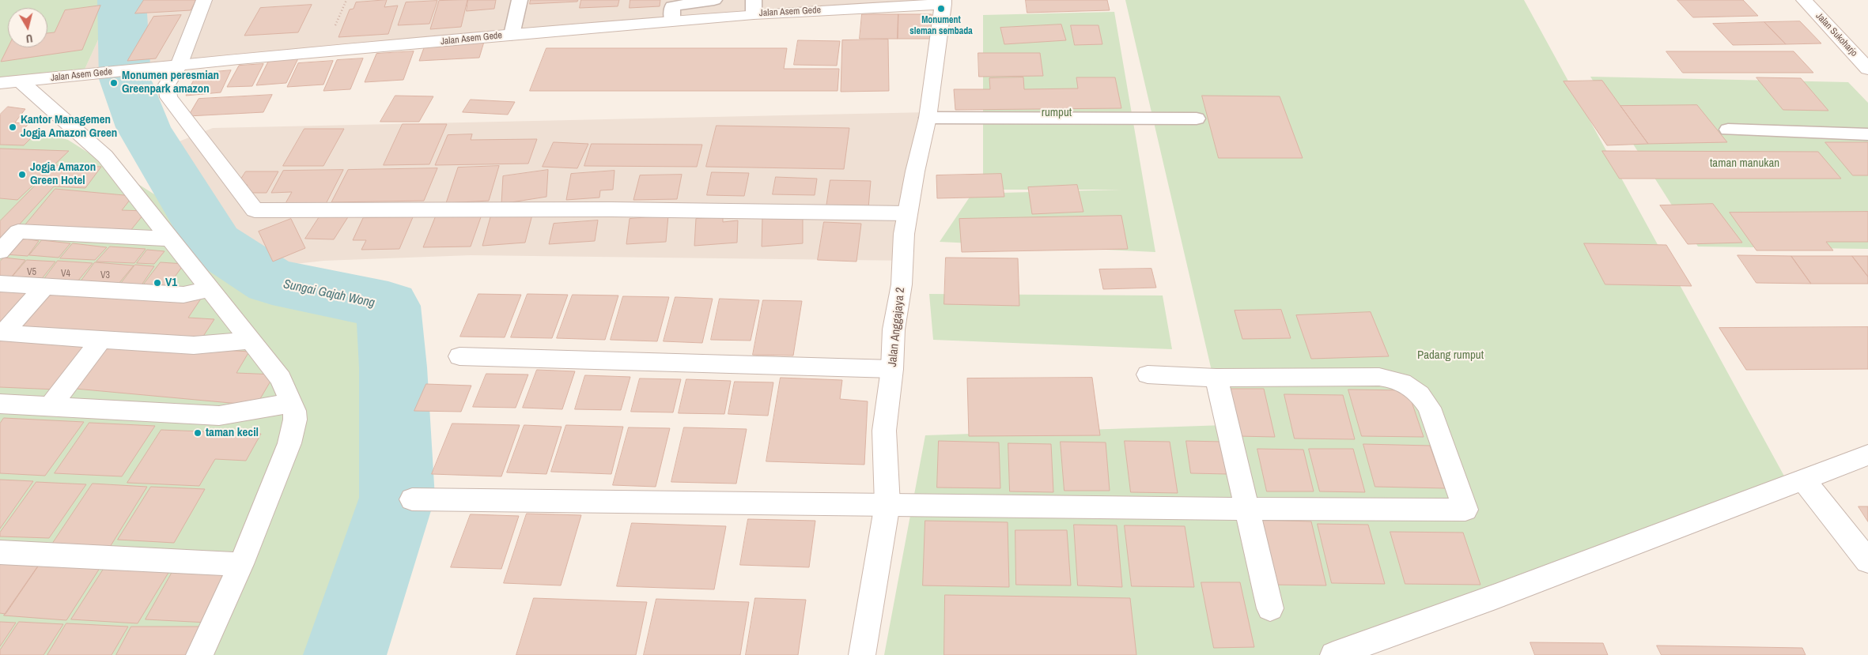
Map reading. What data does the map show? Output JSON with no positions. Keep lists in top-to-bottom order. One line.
{"streets":{"street":["Jalan Asem Gede","Jalan Sukoharjo","Jalan Anggajaya 2"]},"crossings":[["Jalan Asem Gede","Jalan Anggajaya 2"]],"water":["Sungai Gajah Wong"],"parks":["rumput","taman manukan","Padang rumput"],"places":["Monument sleman sembada","Monumen peresmian Greenpark amazon","Kantor Managemen Jogja Amazon Green","Jogja Amazon Green Hotel","V1","taman kecil"],"house_numbers":["V5","V4","V3"],"north":"bottom"}
